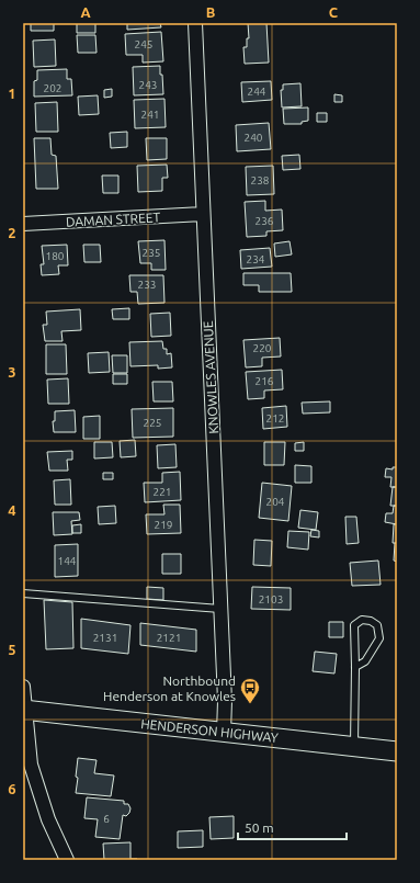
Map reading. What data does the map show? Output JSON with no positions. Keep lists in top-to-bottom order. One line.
{"streets":{"main road":["HENDERSON HIGHWAY"],"street":["DAMAN STREET","KNOWLES AVENUE"]},"crossings":[["DAMAN STREET","KNOWLES AVENUE"],["KNOWLES AVENUE","HENDERSON HIGHWAY"]],"places":{"bus stop":["Northbound Henderson at Knowles"]},"house_numbers":["245","243","202","244","241","240","238","236","235","180","234","233","220","216","212","225","221","204","219","144","2103","2131","2121","6"],"scale_bar":"50 m","grid":{"columns":["A","B","C"],"rows":["1","2","3","4","5","6"]}}
